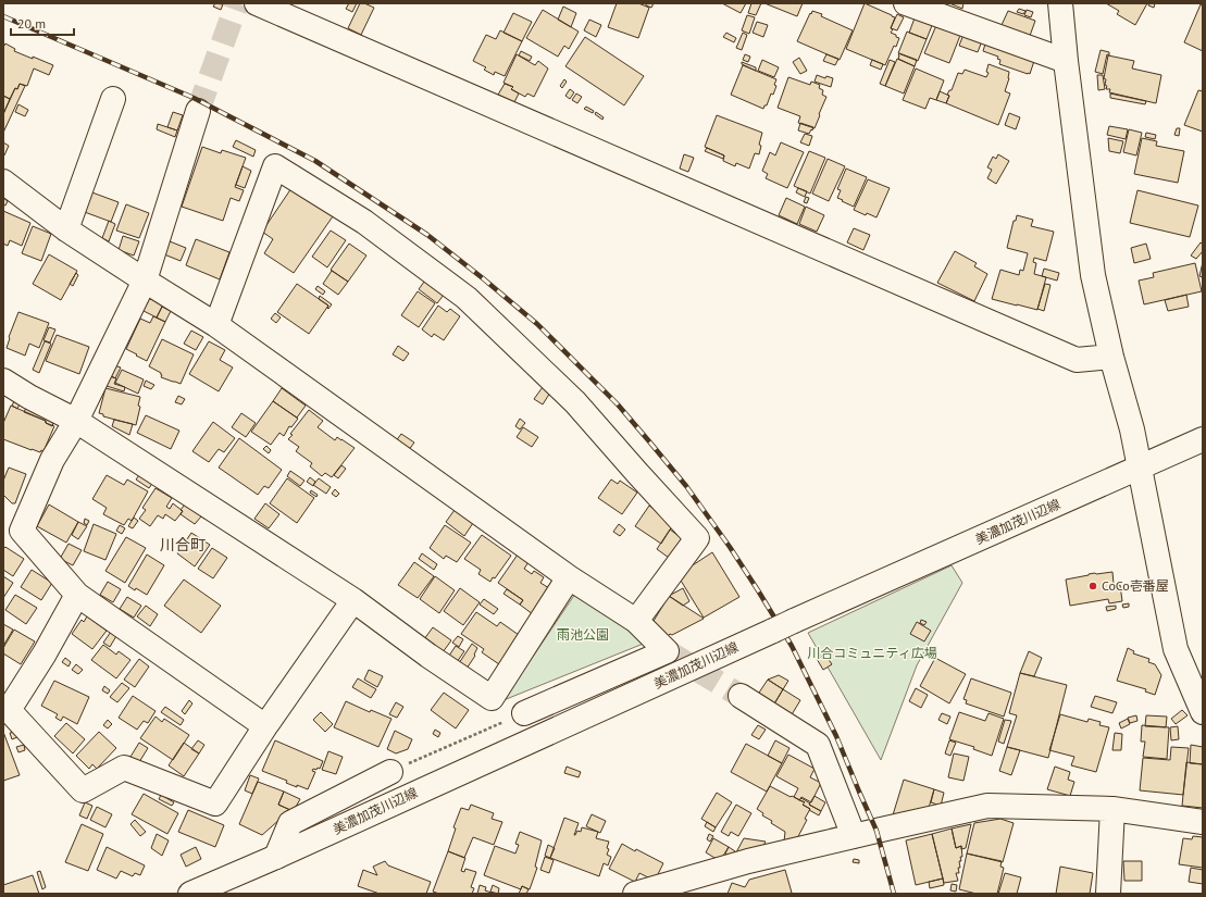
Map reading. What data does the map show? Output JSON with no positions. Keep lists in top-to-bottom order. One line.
{"streets":{"street":["美濃加茂川辺線"]},"districts":["川合町"],"parks":["雨池公園","川合コミュニティ広場"],"places":["CoCo壱番屋"],"scale_bar":"20 m"}
